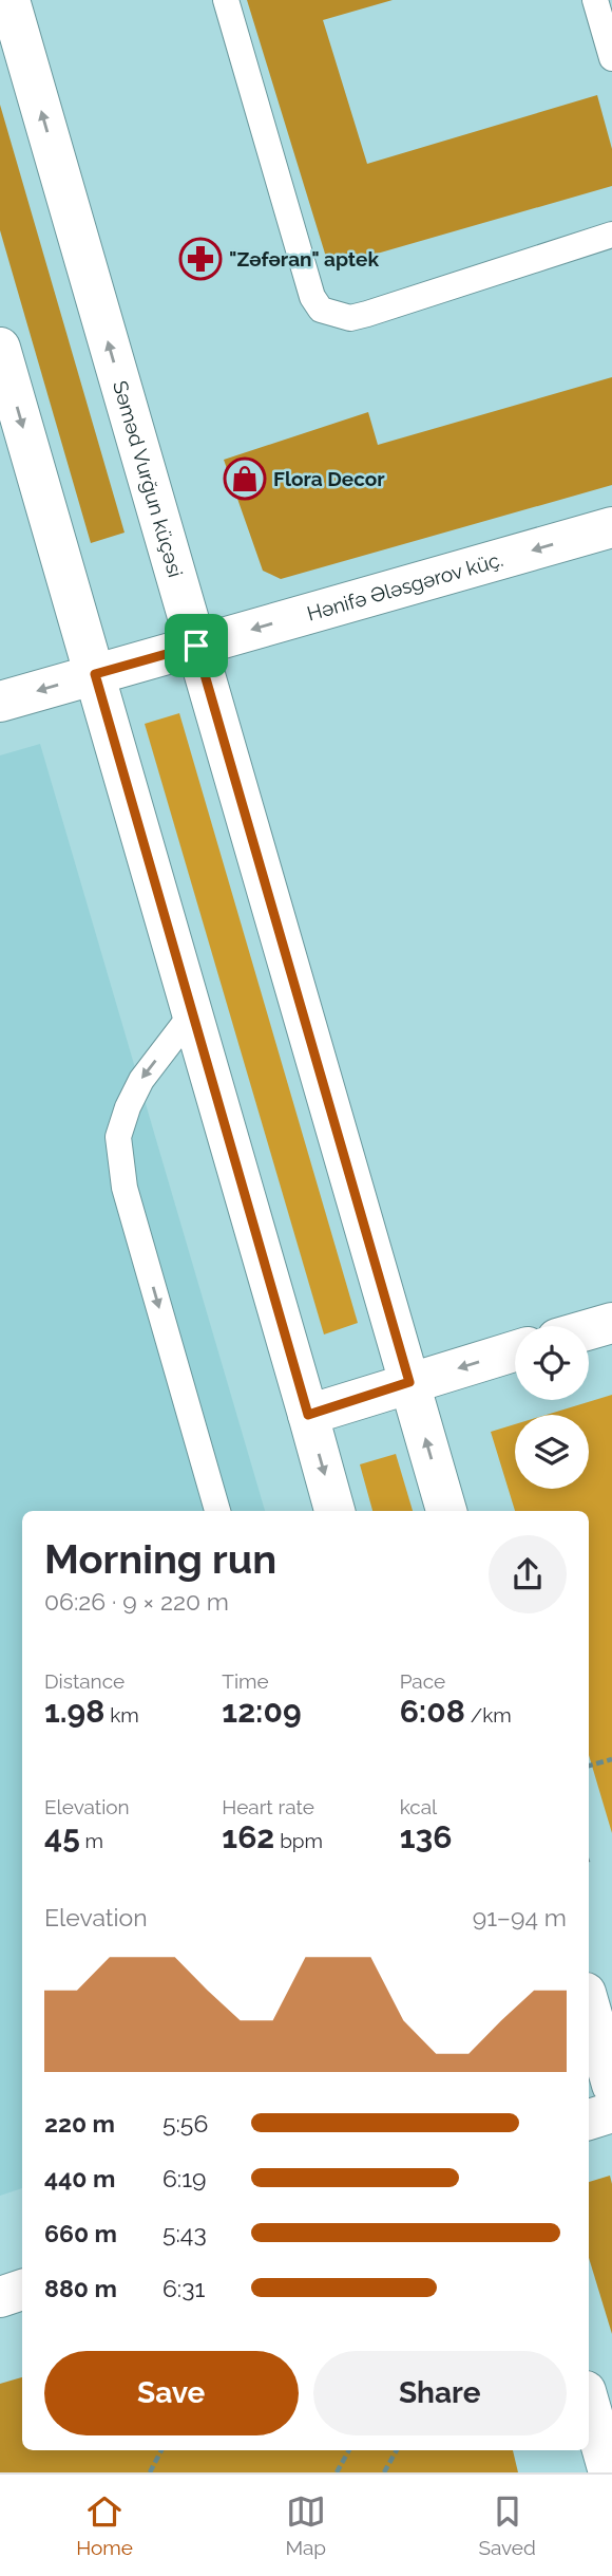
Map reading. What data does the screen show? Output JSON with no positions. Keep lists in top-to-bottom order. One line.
{"streets":{"main road":["Səməd Vurğun küçəsi","Hənifə Ələsgərov küç."]},"crossings":[["Səməd Vurğun küçəsi","Hənifə Ələsgərov küç."]],"one_way":["Hənifə Ələsgərov küç."],"places":{"pharmacy":["\"Zəfəran\" aptek"],"shop":["Flora Decor"]},"page":{"heading":["Morning run","06:26 · 9 × 220 m"],"stats":[["Distance","1.98 km"],["Time","12:09"],["Pace","6:08 /km"],["Elevation","45 m"],["Heart rate","162 bpm"],["kcal","136"]],"chart":["Elevation","91–94 m"],"list":[{"name":"220 m","note":"5:56"},{"name":"440 m","note":"6:19"},{"name":"660 m","note":"5:43"},{"name":"880 m","note":"6:31"}],"buttons":["Save","Share"],"tabs":["Home","Map","Saved"]}}
